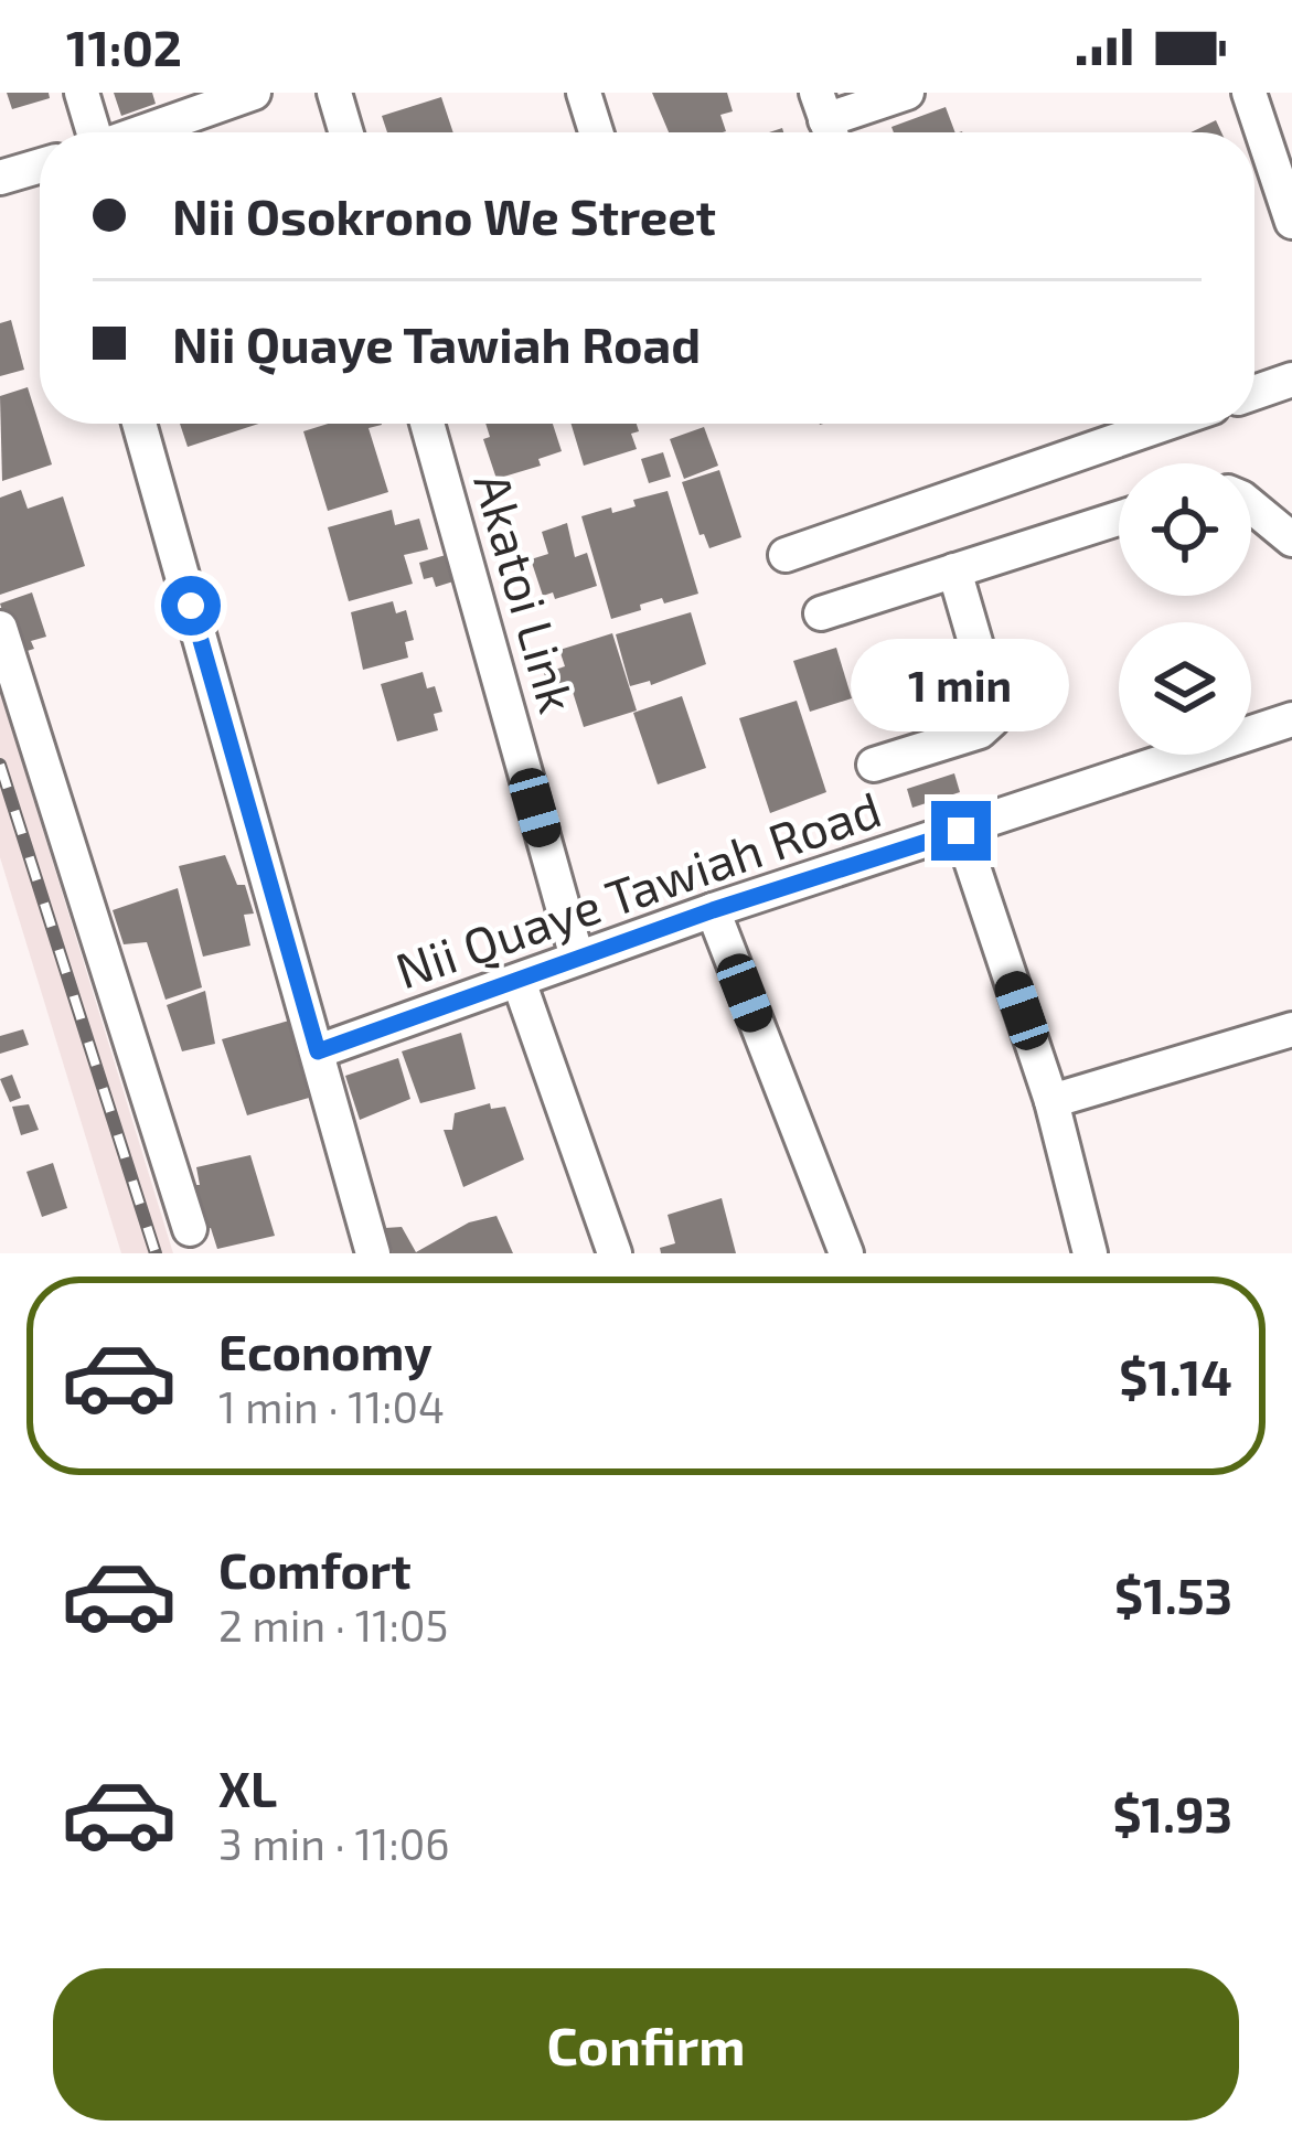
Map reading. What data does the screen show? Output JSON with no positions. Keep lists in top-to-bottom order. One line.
{"streets":{"street":["Akatoi Link","Nii Quaye Tawiah Road"]},"crossings":[["Akatoi Link","Nii Quaye Tawiah Road"]],"page":{"status":"11:02","banner":["Nii Osokrono We Street","Nii Quaye Tawiah Road"],"bubble":"1 min","list":[{"name":"Economy","note":"1 min · 11:04","value":"$1.14"},{"name":"Comfort","note":"2 min · 11:05","value":"$1.53"},{"name":"XL","note":"3 min · 11:06","value":"$1.93"}],"buttons":"Confirm"}}
